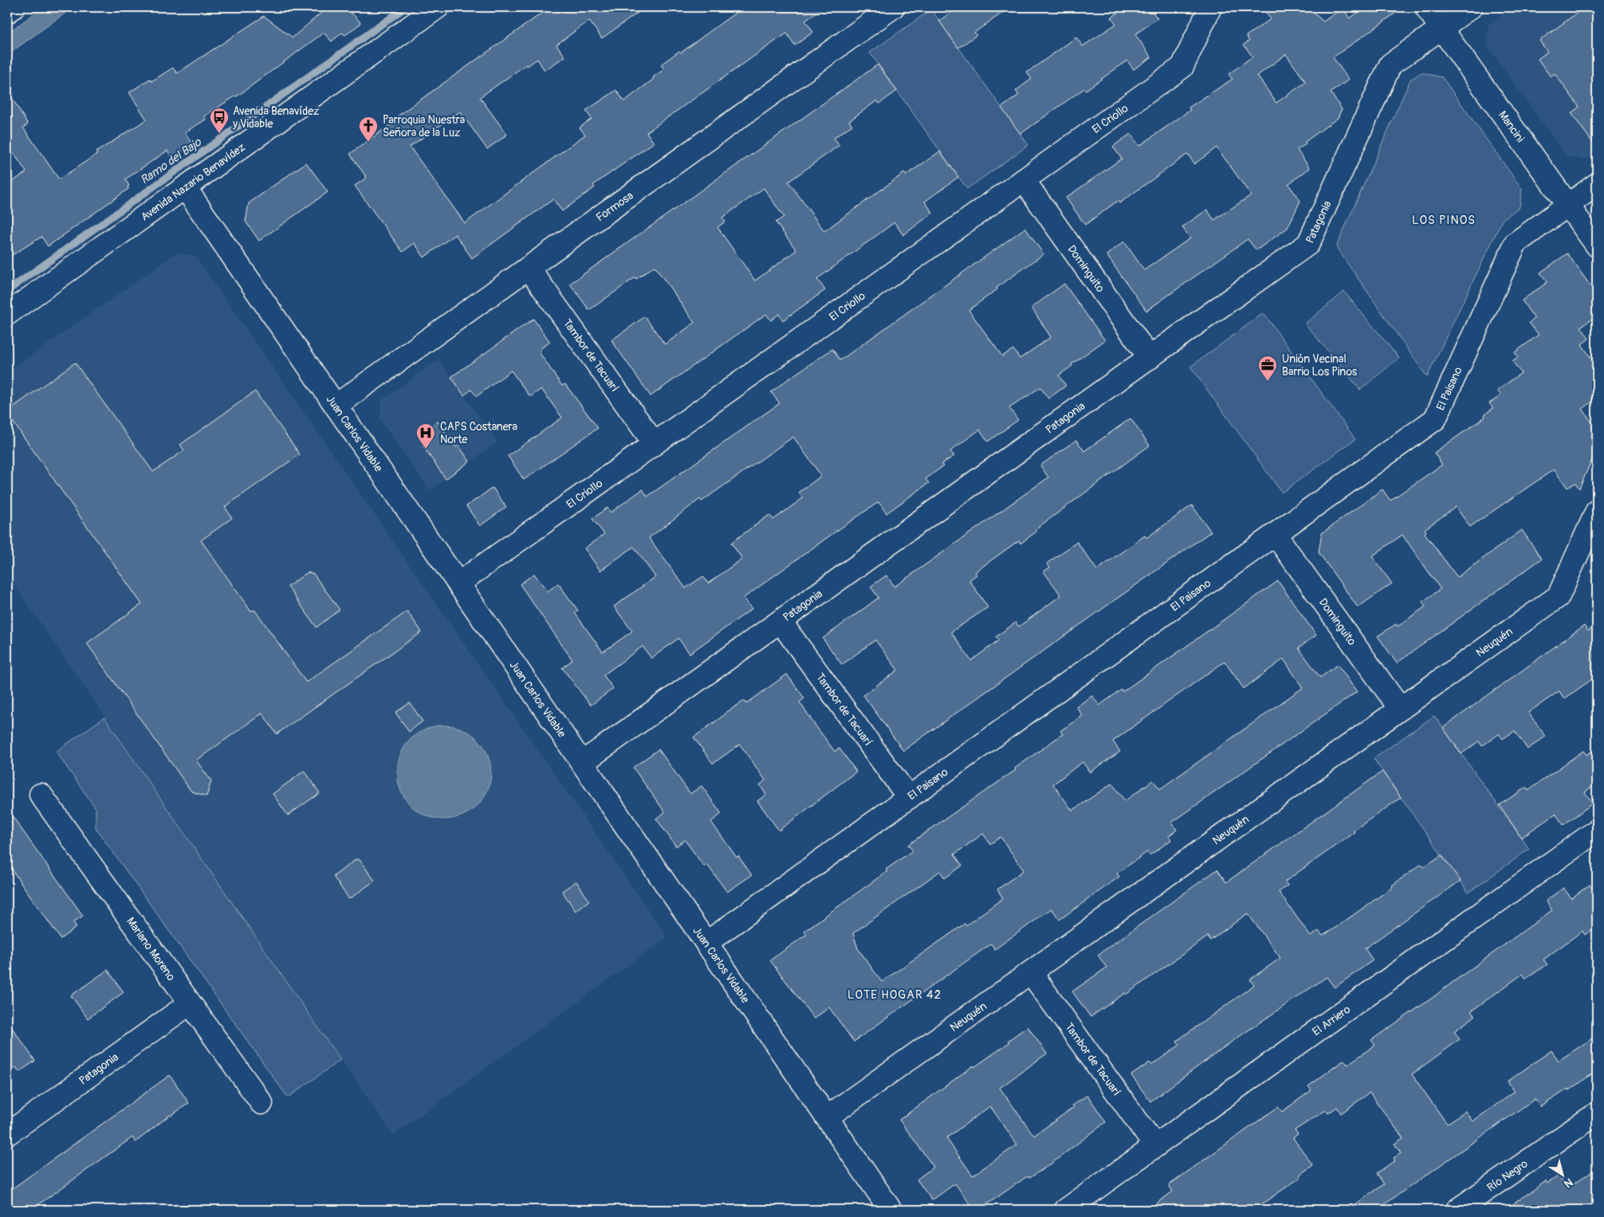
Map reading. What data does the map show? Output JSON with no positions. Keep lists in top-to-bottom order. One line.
{"streets":{"street":["El Criollo","Mancini","Avenida Nazario Benavídez","Formosa","Patagonia","Dominguito","Tambor de Tacuarí","El Paisano","Juan Carlos Vidable","Neuquén","Mariano Moreno","El Arriero","Río Negro"]},"crossings":[["El Criollo","Dominguito"],["El Criollo","Tambor de Tacuarí"],["El Criollo","Juan Carlos Vidable"],["Mancini","Patagonia"],["Mancini","El Paisano"],["Avenida Nazario Benavídez","Juan Carlos Vidable"],["Formosa","Tambor de Tacuarí"],["Formosa","Juan Carlos Vidable"],["Patagonia","Dominguito"],["Patagonia","Tambor de Tacuarí"],["Patagonia","Juan Carlos Vidable"],["Patagonia","Mariano Moreno"],["Dominguito","El Paisano"],["Dominguito","Neuquén"],["Tambor de Tacuarí","El Paisano"],["Tambor de Tacuarí","Neuquén"],["Tambor de Tacuarí","El Arriero"],["El Paisano","Juan Carlos Vidable"],["Juan Carlos Vidable","Neuquén"]],"districts":["LOS PINOS","LOTE HOGAR 42"],"water":["Ramo del Bajo"],"places":{"bus stop":["Avenida Benavídez y Vidable"],"church":["Parroquia Nuestra Señora de la Luz"],"office":["Unión Vecinal Barrio Los Pinos"],"hospital":["CAPS Costanera Norte"]},"north":"bottom right"}
